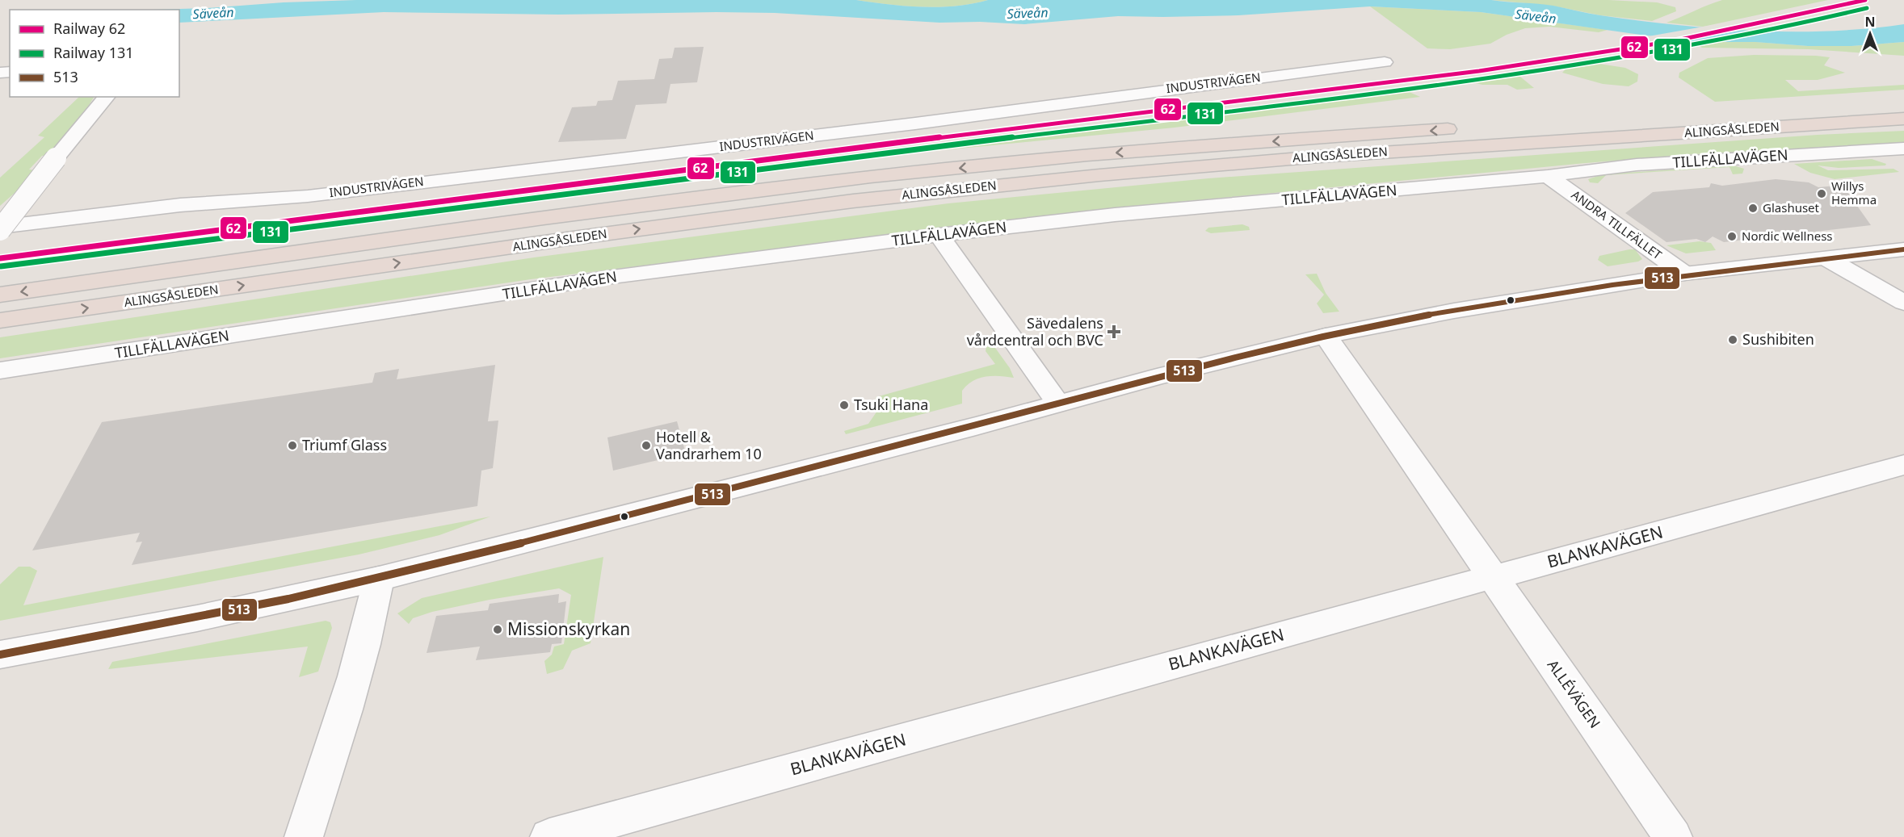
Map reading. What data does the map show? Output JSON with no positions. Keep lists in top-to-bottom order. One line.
{"streets":{"highway":["ALINGSÅSLEDEN"],"street":["INDUSTRIVÄGEN","TILLFÄLLAVÄGEN","ANDRA TILLFÄLLET","BLANKAVÄGEN","ALLÉVÄGEN"]},"crossings":[["TILLFÄLLAVÄGEN","ANDRA TILLFÄLLET"],["BLANKAVÄGEN","ALLÉVÄGEN"]],"water":["Säveån"],"places":{"other":["Willys Hemma","Glashuset","Nordic Wellness","Sushibiten","Tsuki Hana","Triumf Glass","Hotell & Vandrarhem 10","Missionskyrkan"],"health":["Sävedalens vårdcentral och BVC"]},"lines":["rail line 62","rail line 131","transit line 513"],"legend":["Railway 62","Railway 131","513"],"north":"top"}
